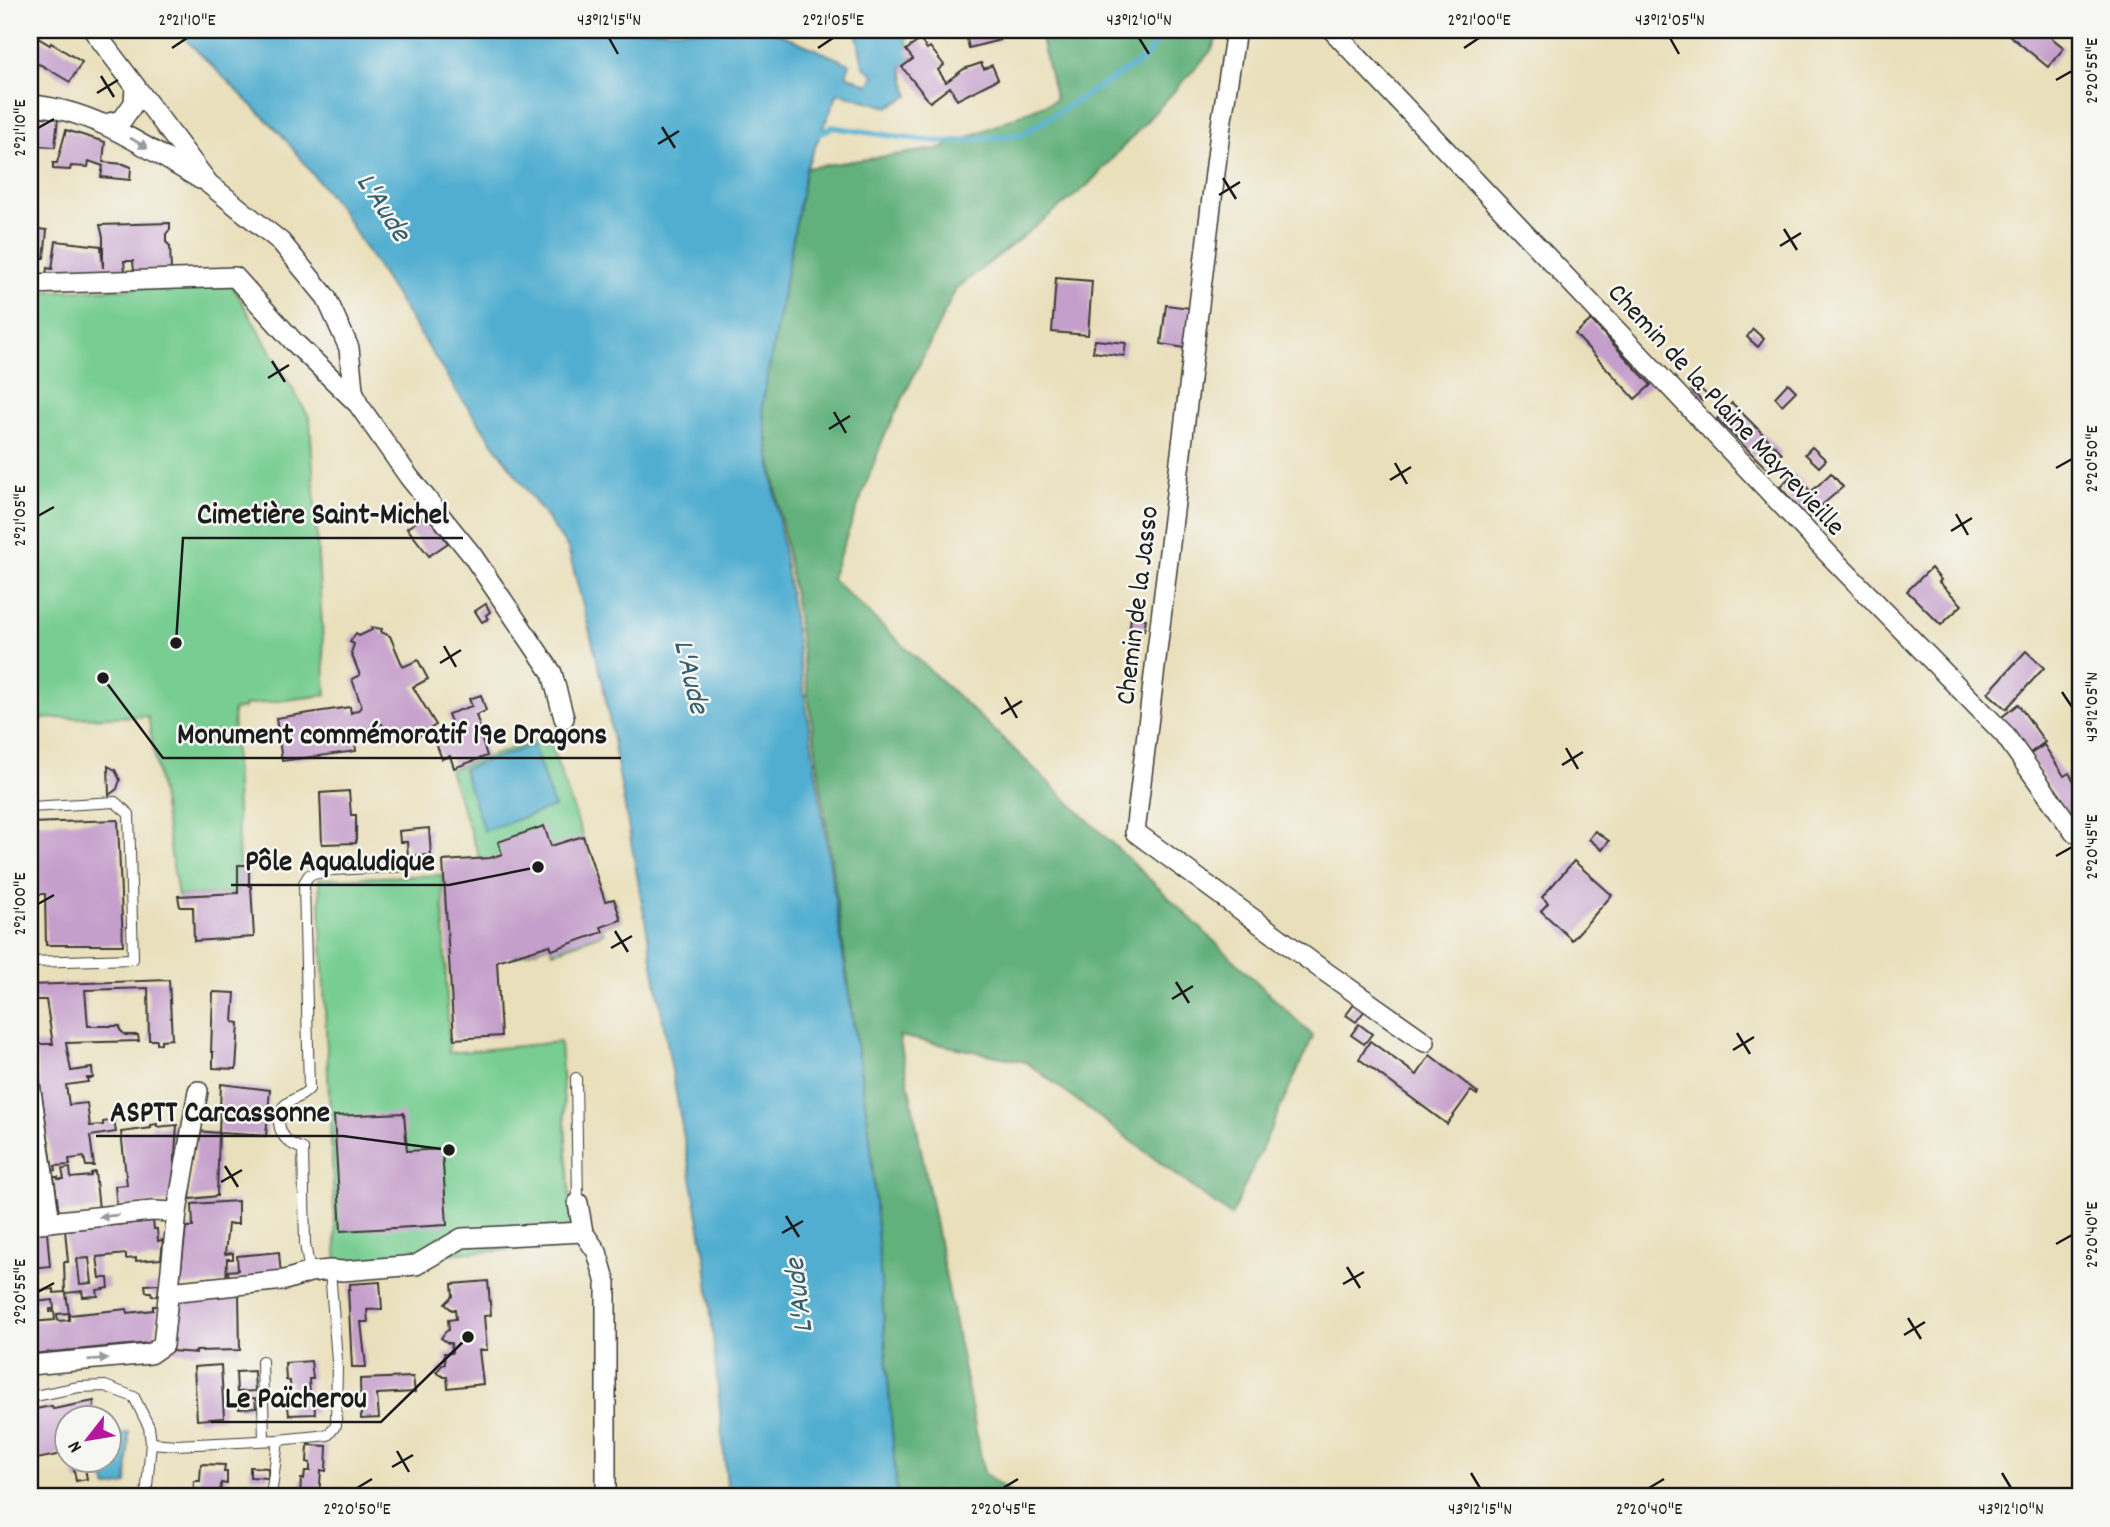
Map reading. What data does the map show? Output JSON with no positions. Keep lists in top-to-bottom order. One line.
{"streets":{"street":["Chemin de la Plaine Mayrevieille","Chemin de la Jasso"]},"water":["L'Aude"],"places":["Cimetière Saint-Michel","Monument commémoratif 19e Dragons","Pôle Aqualudique","ASPTT Carcassonne","Le Païcherou"],"north":"bottom left","coordinates":["2°21'10\"E","43°12'15\"N","2°21'05\"E","43°12'10\"N","2°21'00\"E","43°12'05\"N","2°20'55\"E","2°20'50\"E","2°20'45\"E","2°20'40\"E"]}
